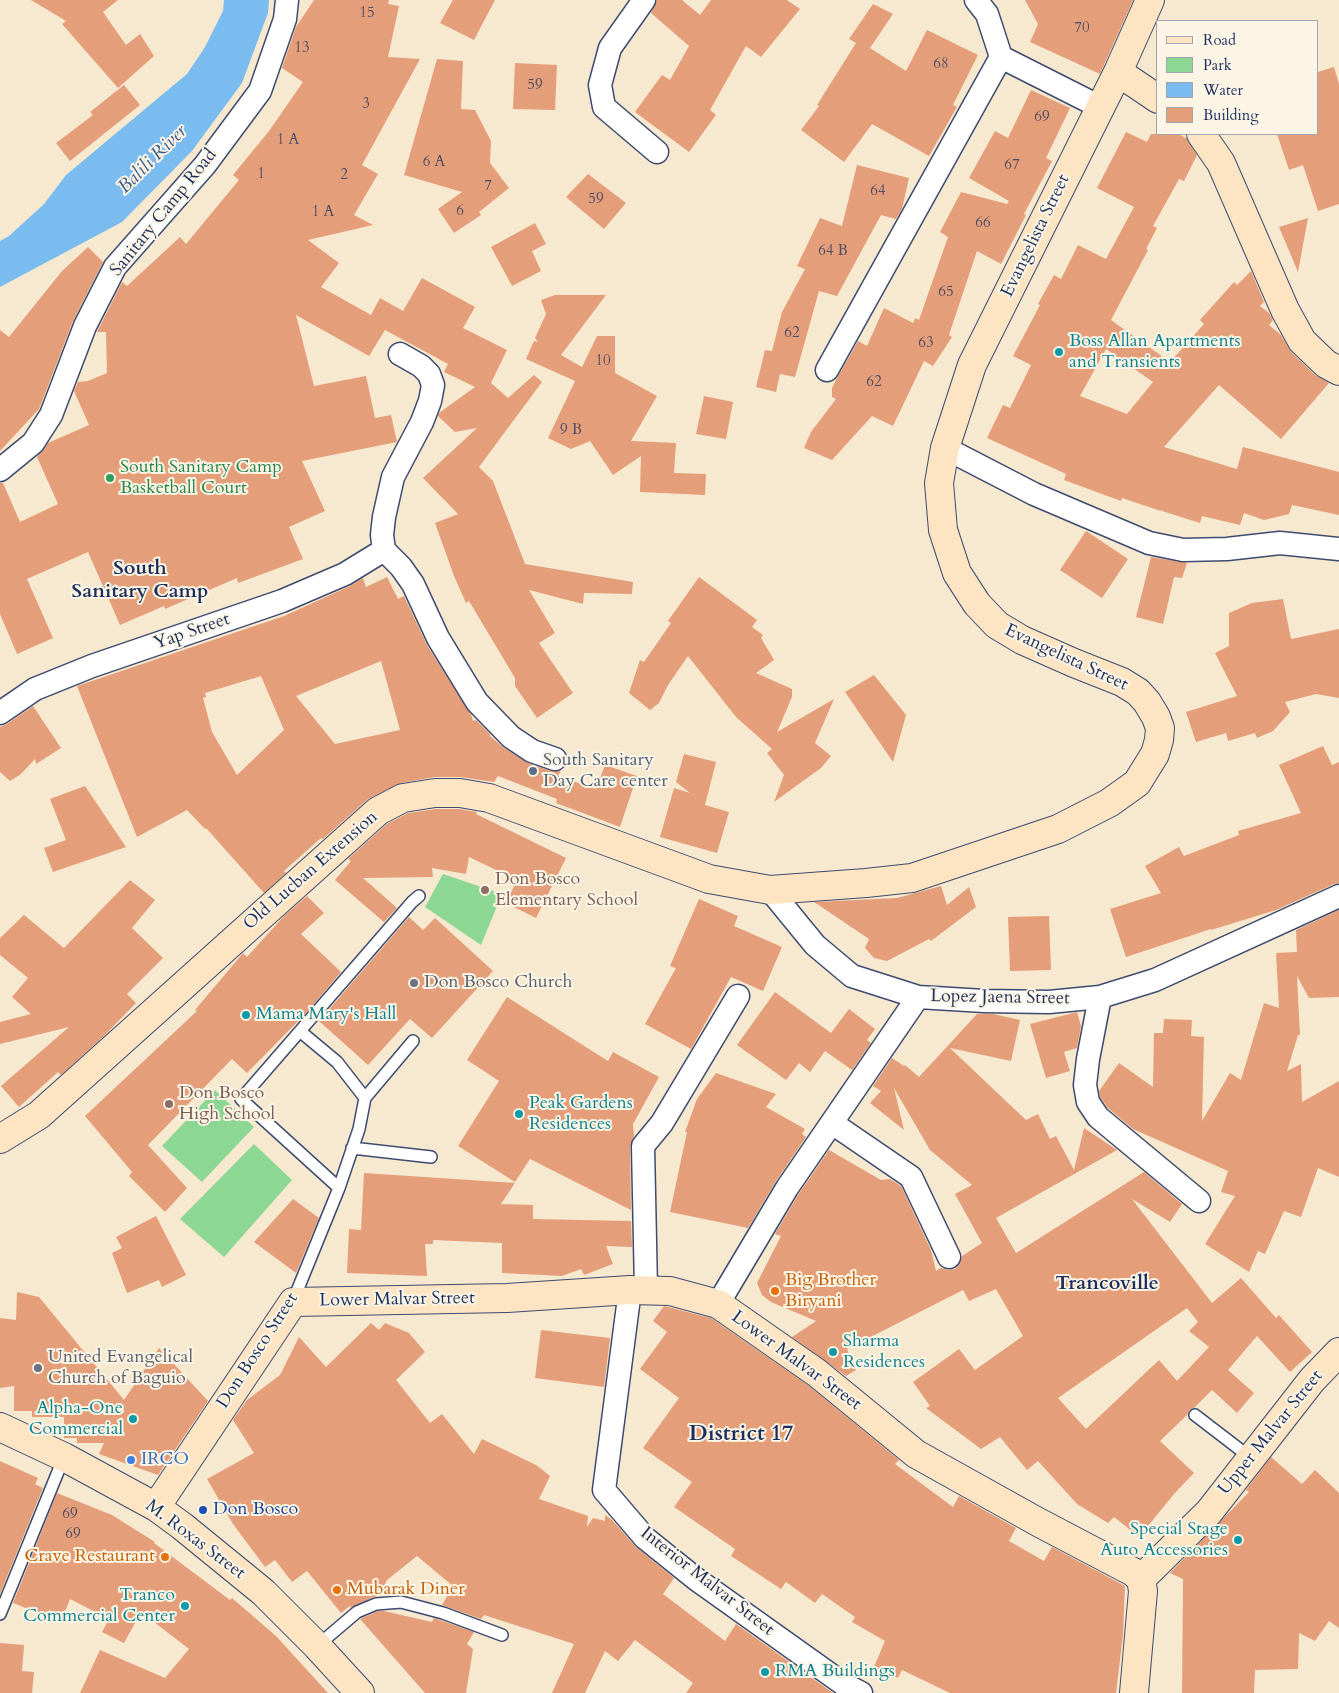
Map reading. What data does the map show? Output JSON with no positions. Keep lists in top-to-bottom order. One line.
{"streets":{"street":["Sanitary Camp Road","Evangelista Street","Yap Street","Old Lucban Extension","Lopez Jaena Street","Lower Malvar Street","Don Bosco Street","Upper Malvar Street","M. Roxas Street","Interior Malvar Street"]},"crossings":[["Evangelista Street","Old Lucban Extension"],["Evangelista Street","Lopez Jaena Street"],["Old Lucban Extension","Lopez Jaena Street"],["Lower Malvar Street","Don Bosco Street"],["Lower Malvar Street","Upper Malvar Street"],["Lower Malvar Street","Interior Malvar Street"],["Don Bosco Street","M. Roxas Street"]],"districts":["South Sanitary Camp","Trancoville","District 17"],"water":["Balili River"],"places":["Boss Allan Apartments and Transients","South Sanitary Camp Basketball Court","South Sanitary Day Care center","Don Bosco Elementary School","Don Bosco Church","Mama Mary's Hall","Don Bosco High School","Peak Gardens Residences","Big Brother Biryani","Sharma Residences","United Evangelical Church of Baguio","Alpha-One Commercial","IRCO","Don Bosco","Special Stage Auto Accessories","Crave Restaurant","Mubarak Diner","Tranco Commercial Center","RMA Buildings"],"house_numbers":["15","70","13","68","59","3","69","1 A","6 A","67","1","2","7","64","59","6","1 A","66","64 B","65","62","63","10","62","9 B","69","69"],"legend":["Road","Park","Water","Building"]}
